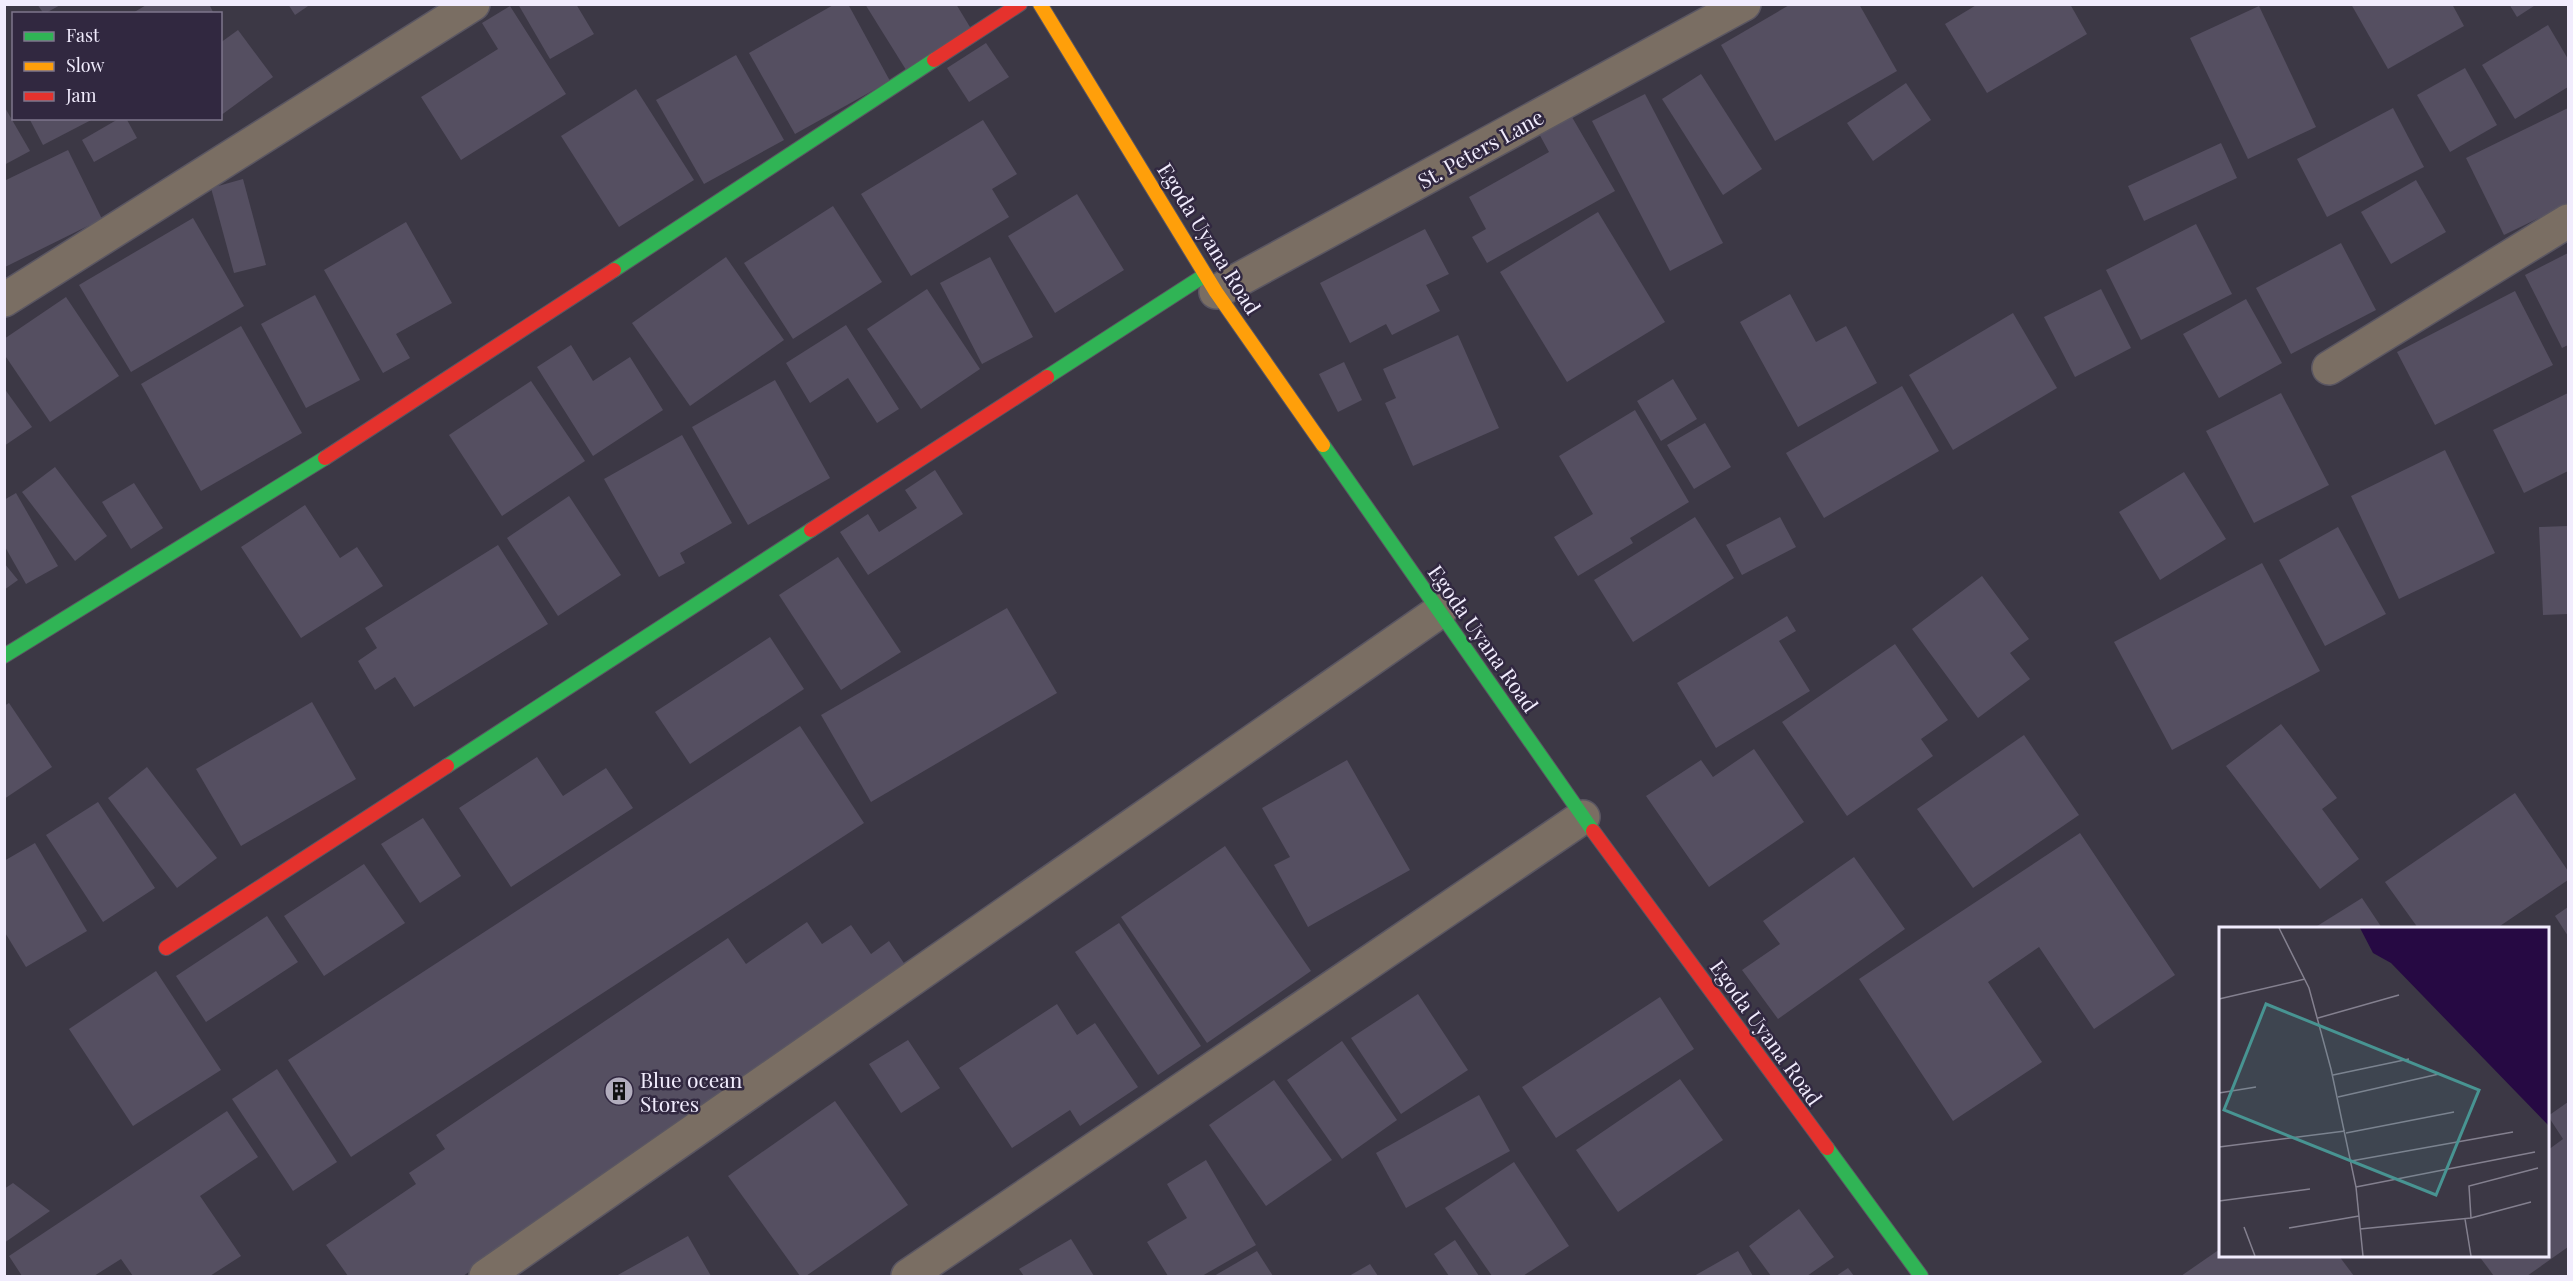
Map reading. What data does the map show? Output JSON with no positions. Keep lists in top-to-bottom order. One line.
{"streets":{"street":["St. Peters Lane","Egoda Uyana Road"]},"crossings":[["St. Peters Lane","Egoda Uyana Road"]],"places":{"building":["Blue ocean Stores"]},"legend":["Fast","Slow","Jam"]}
